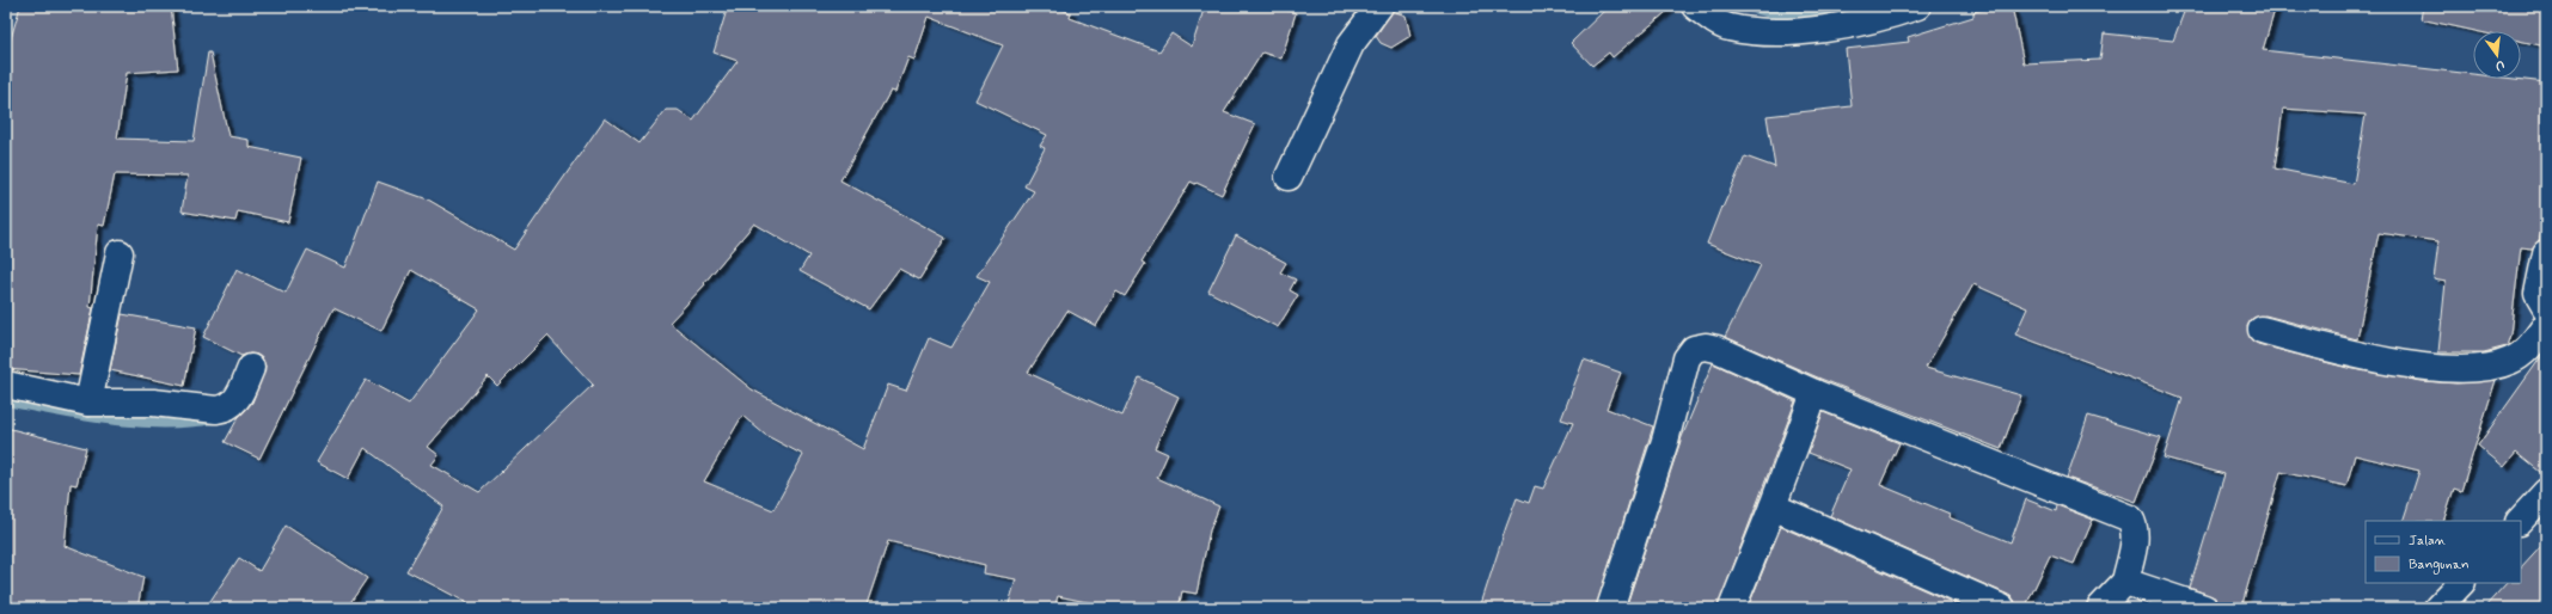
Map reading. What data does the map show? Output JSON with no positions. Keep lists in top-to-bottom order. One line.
{"legend":["Jalan","Bangunan"],"north":"bottom"}
